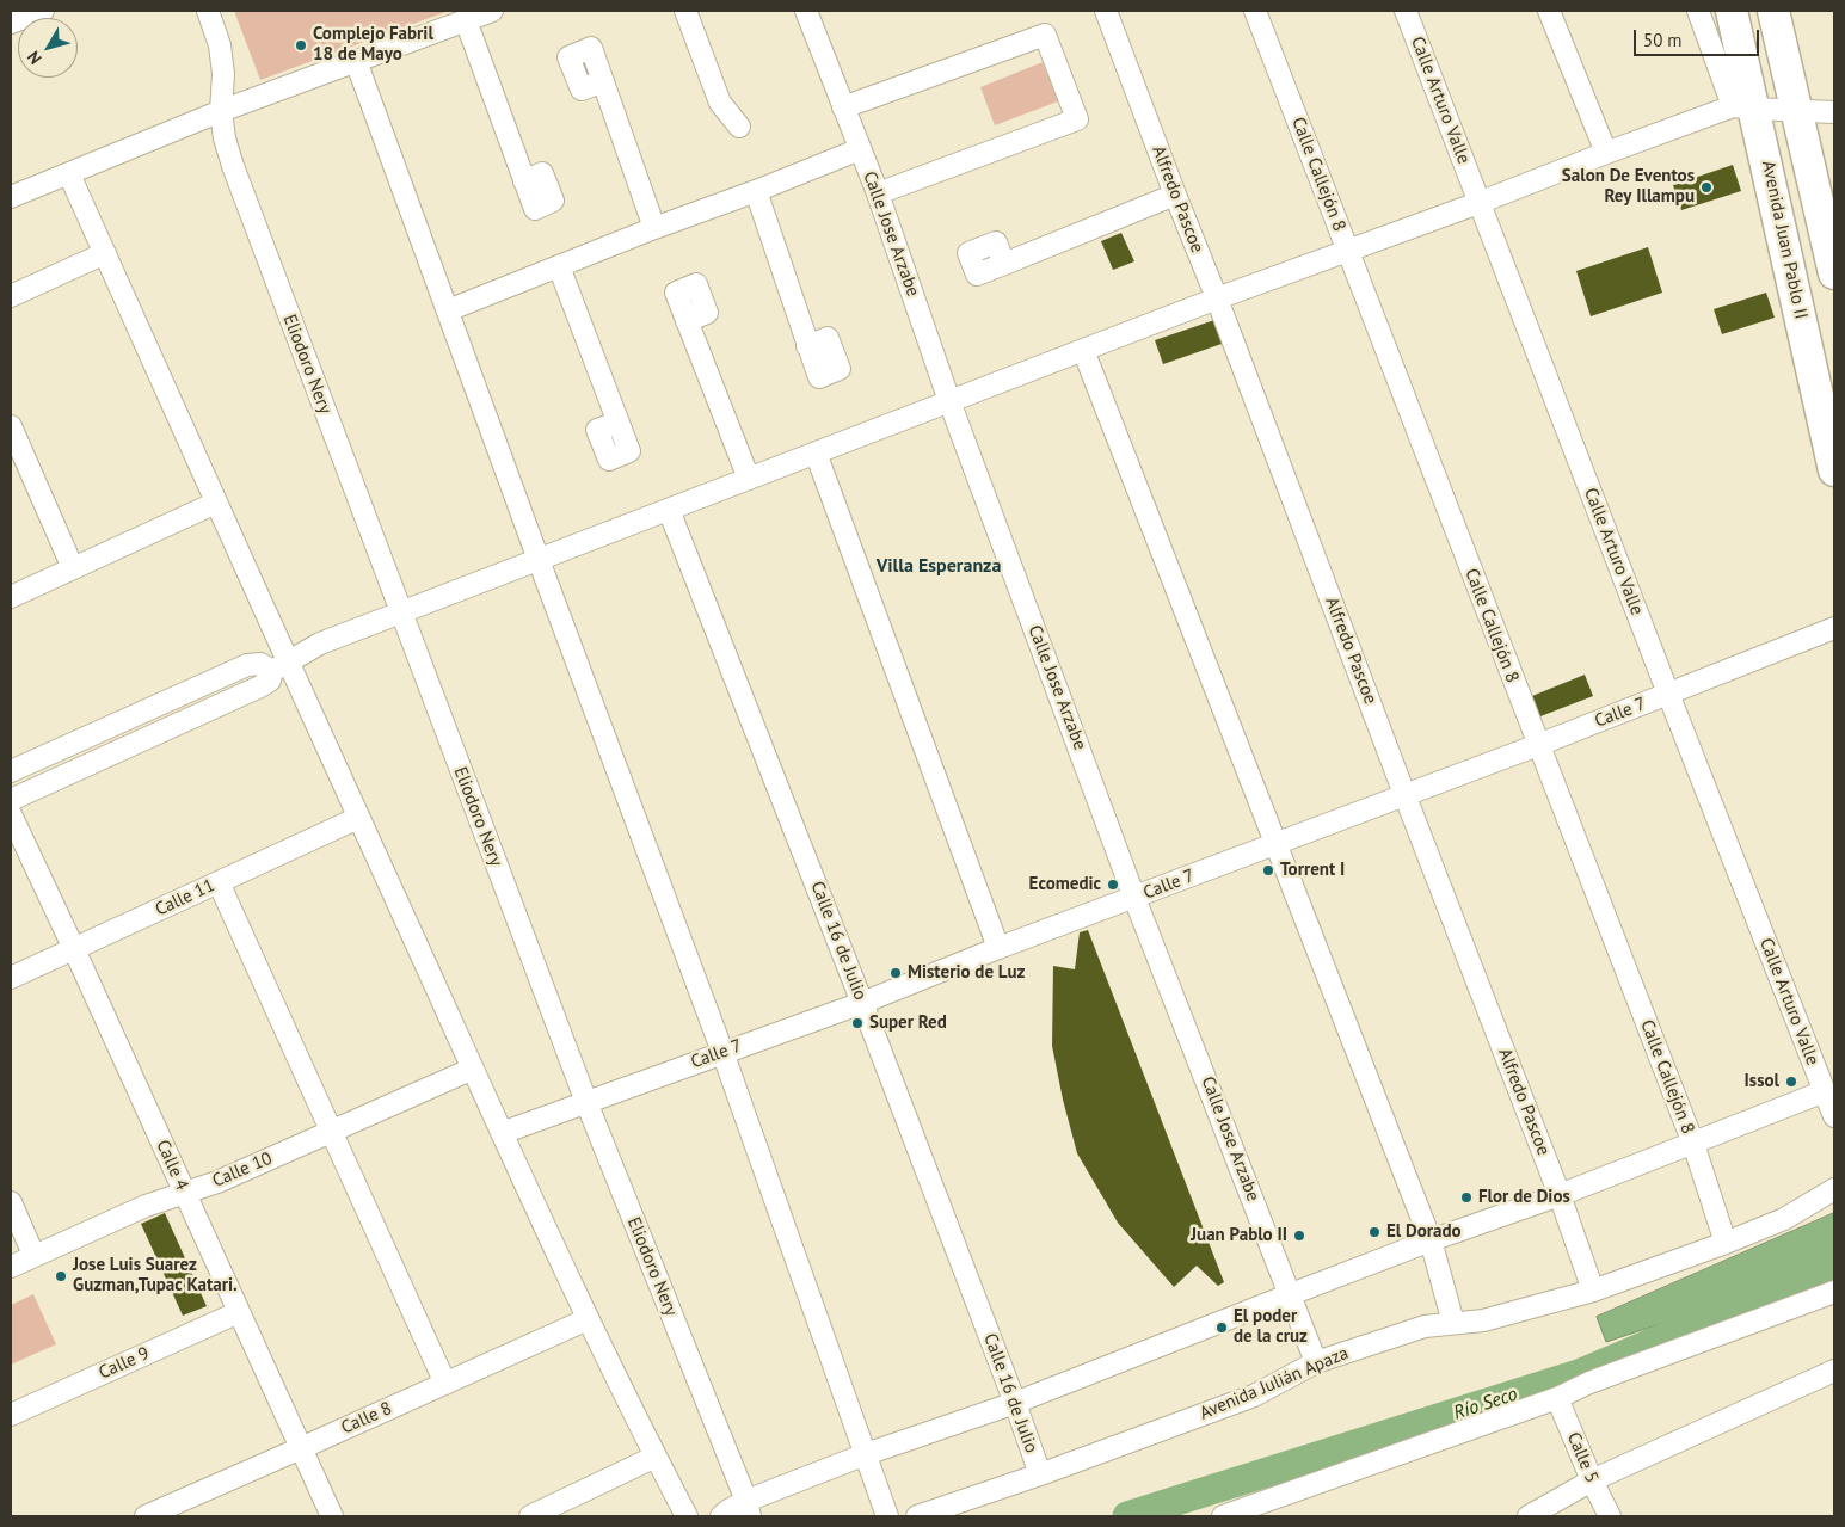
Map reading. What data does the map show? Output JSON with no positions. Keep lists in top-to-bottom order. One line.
{"streets":{"highway":["Avenida Juan Pablo II"],"street":["Calle Arturo Valle","Calle Callejón 8","Alfredo Pascoe","Calle Jose Arzabe","Eliodoro Nery","Calle 7","Calle 11","Calle 16 de Julio","Calle 4","Calle 10","Calle 9","Avenida Julián Apaza","Calle 8","Calle 5"]},"crossings":[["Calle Arturo Valle","Calle 7"],["Calle Callejón 8","Calle 7"],["Calle Callejón 8","Avenida Julián Apaza"],["Alfredo Pascoe","Calle 7"],["Alfredo Pascoe","Avenida Julián Apaza"],["Calle Jose Arzabe","Calle 7"],["Calle Jose Arzabe","Avenida Julián Apaza"],["Eliodoro Nery","Calle 7"],["Calle 7","Calle 16 de Julio"],["Calle 11","Calle 4"],["Calle 16 de Julio","Avenida Julián Apaza"],["Calle 4","Calle 10"],["Calle 4","Calle 9"],["Calle 4","Calle 8"]],"districts":["Villa Esperanza"],"water":["Río Seco"],"places":["Complejo Fabril 18 de Mayo","Salon De Eventos Rey Illampu","Torrent I","Ecomedic","Misterio de Luz","Super Red","Issol","Flor de Dios","El Dorado","Juan Pablo II","Jose Luis Suarez Guzman,Tupac Katari.","El poder de la cruz"],"scale_bar":"50 m","north":"bottom left"}
